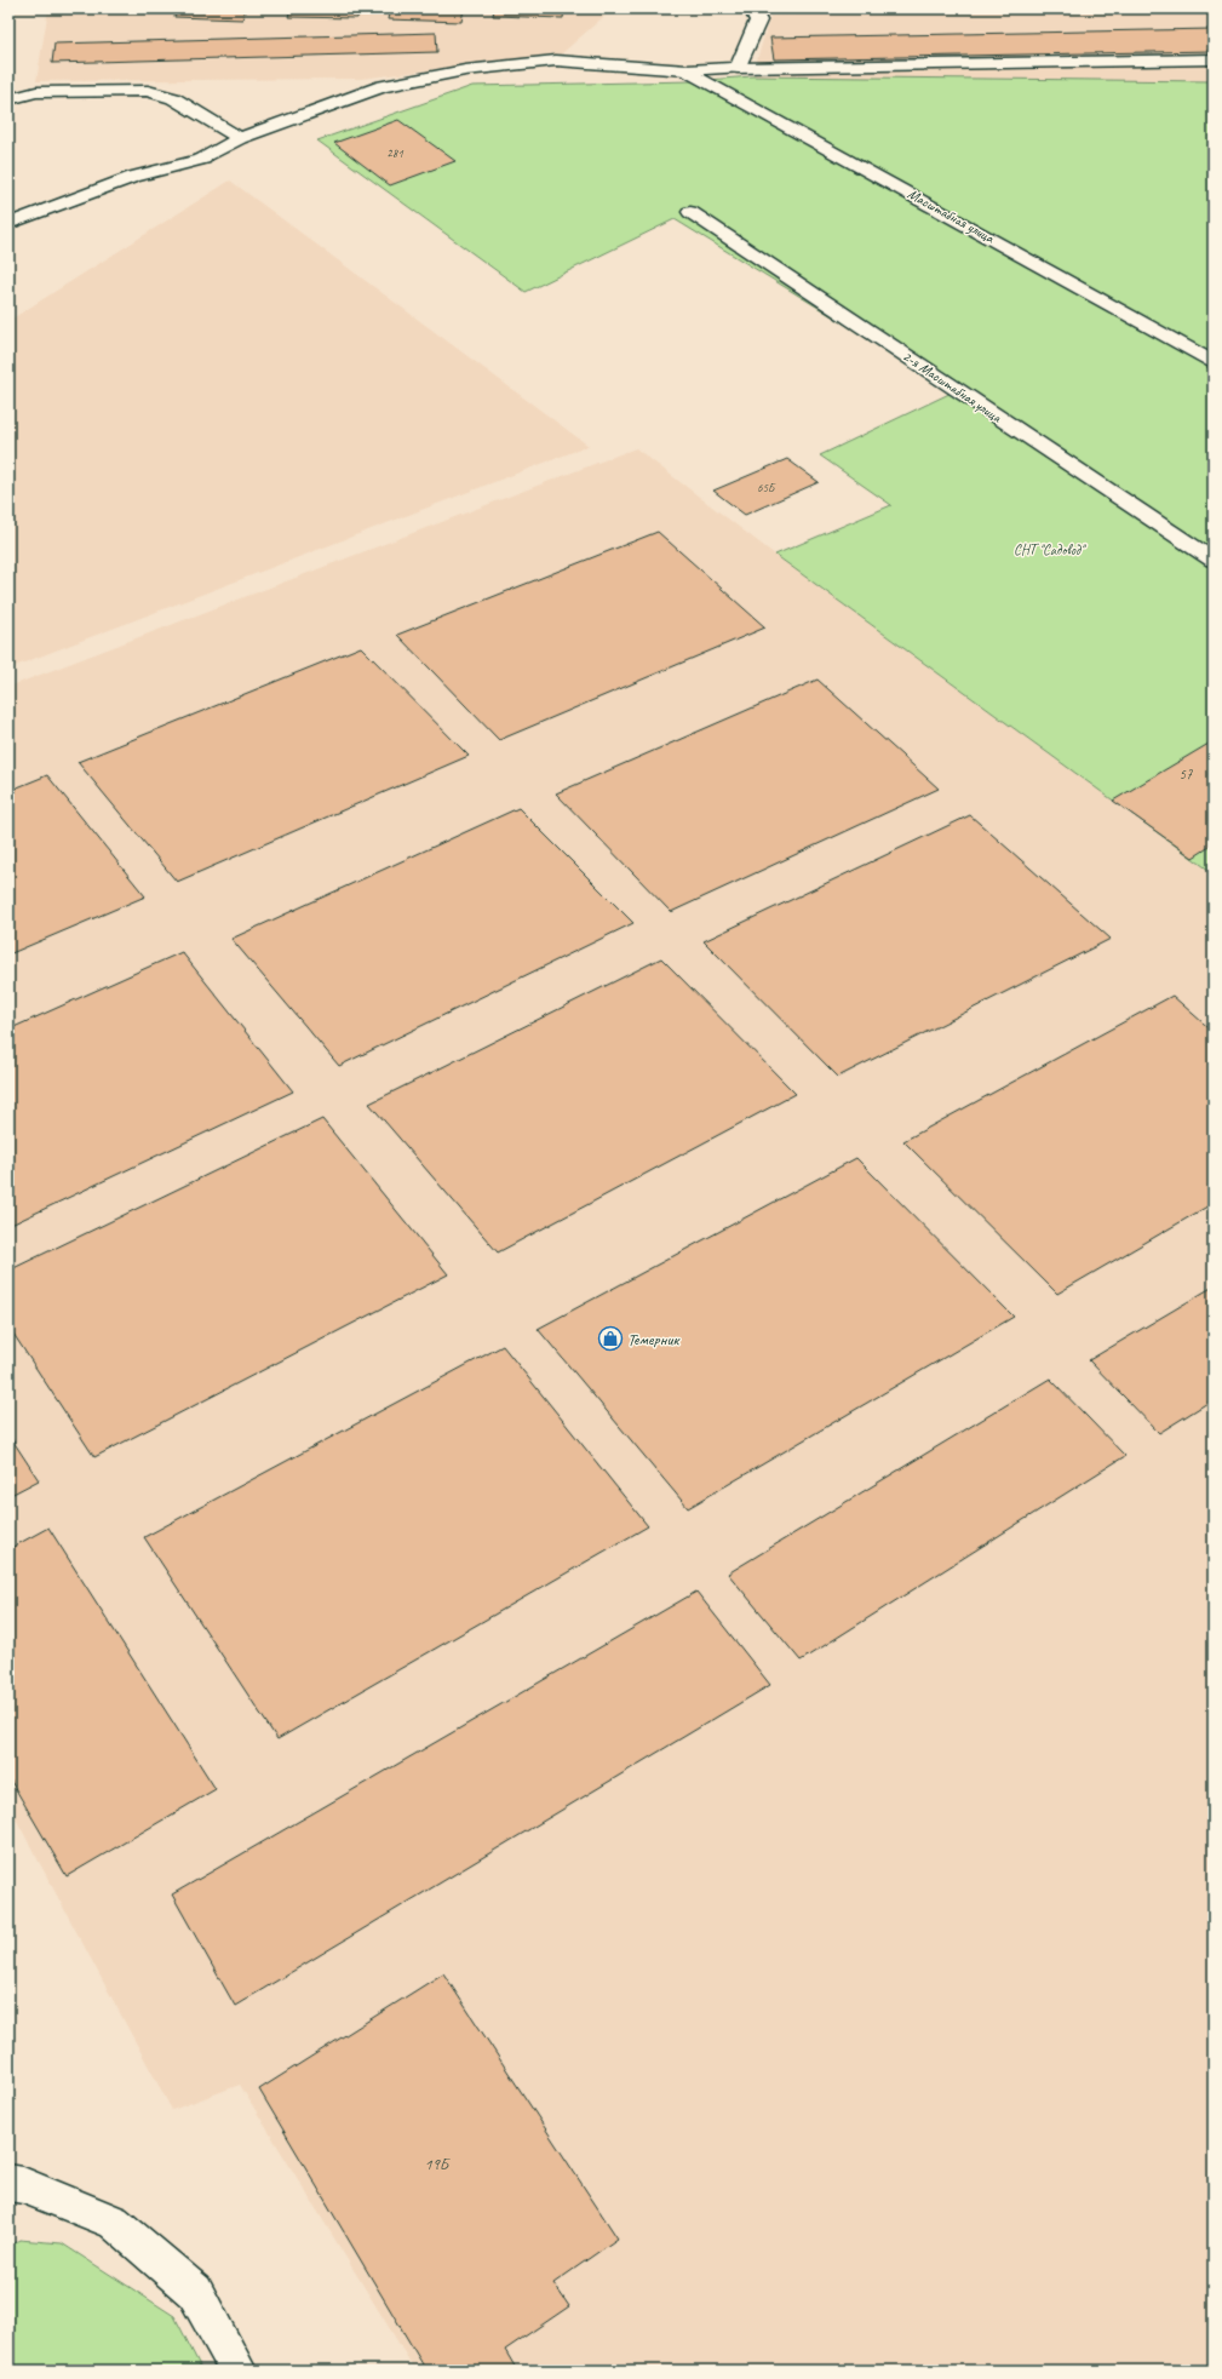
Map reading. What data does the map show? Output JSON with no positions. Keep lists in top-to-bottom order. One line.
{"streets":{"lane":["Масштабная улица","2-я Масштабная улица"]},"parks":["СНТ \"Садовод\""],"places":{"shop":["Темерник"]},"house_numbers":["281","65Б","57","19Б"]}
